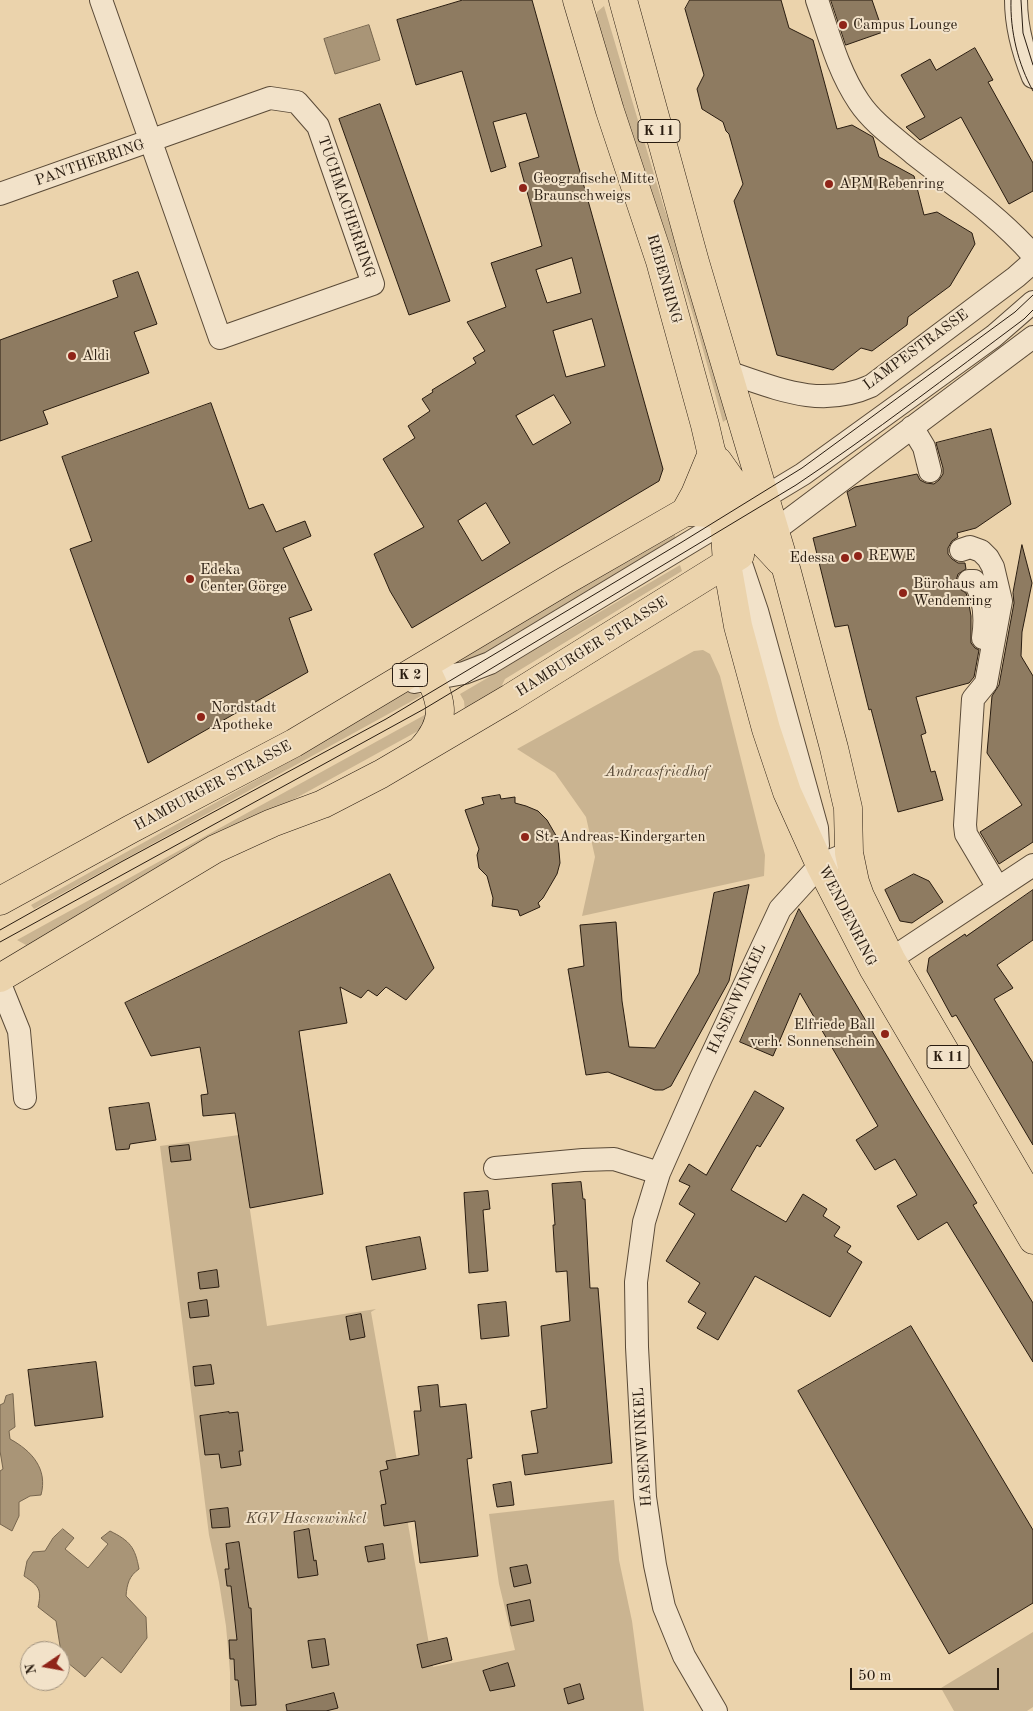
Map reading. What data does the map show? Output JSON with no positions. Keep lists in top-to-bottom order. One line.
{"streets":{"main road":["K 11","REBENRING","HAMBURGER STRASSE","K 2","WENDENRING"],"street":["PANTHERRING","TUCHMACHERRING","LAMPESTRASSE","HASENWINKEL"]},"crossings":[["PANTHERRING","TUCHMACHERRING"],["REBENRING","LAMPESTRASSE"],["REBENRING","HAMBURGER STRASSE"],["REBENRING","WENDENRING"],["HAMBURGER STRASSE","WENDENRING"],["WENDENRING","HASENWINKEL"]],"parks":["Andreasfriedhof","KGV Hasenwinkel"],"places":["Campus Lounge","APM Rebenring","Geografische Mitte Braunschweigs","Aldi","REWE","Edessa","Edeka Center Görge","Bürohaus am Wendenring","Nordstadt Apotheke","St.-Andreas-Kindergarten","Elfriede Ball verh. Sonnenschein"],"scale_bar":"50 m","north":"left"}
